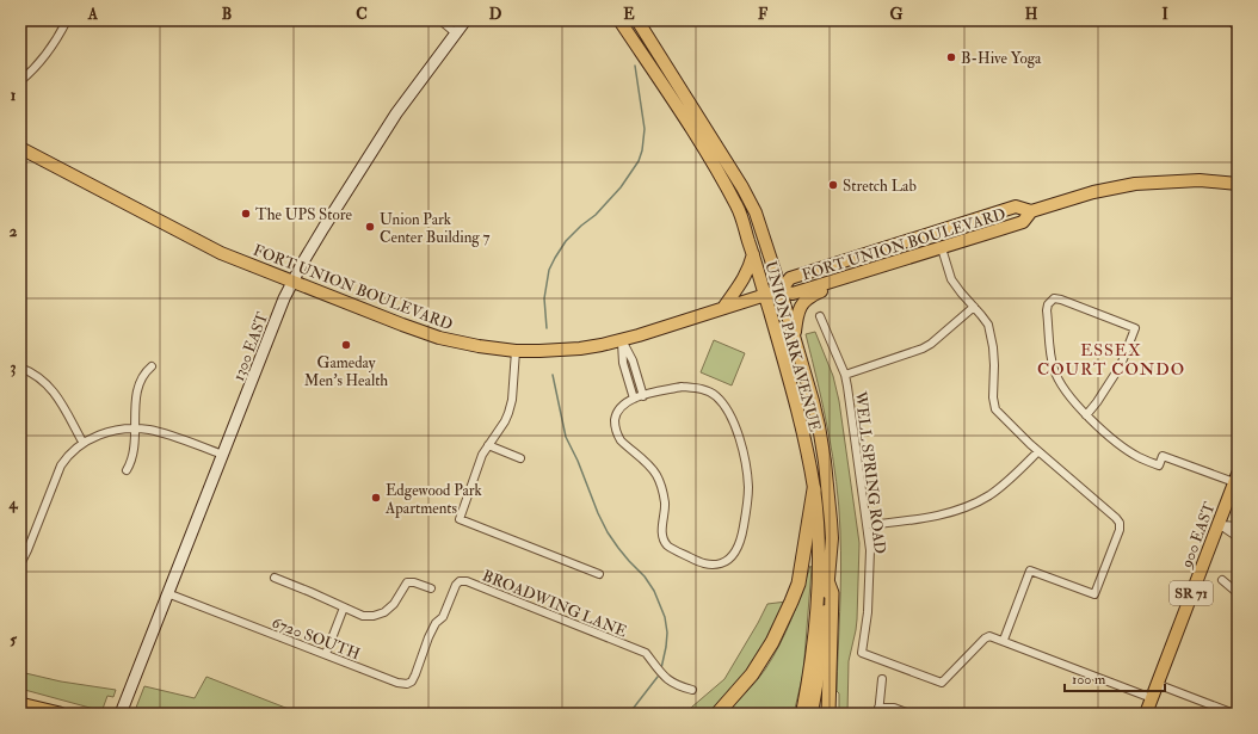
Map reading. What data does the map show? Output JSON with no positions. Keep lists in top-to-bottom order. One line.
{"streets":{"main road":["FORT UNION BOULEVARD","1300 EAST","UNION PARK AVENUE","900 EAST","SR 71"],"street":["WELL SPRING ROAD","BROADWING LANE","6720 SOUTH"]},"crossings":[["FORT UNION BOULEVARD","1300 EAST"],["FORT UNION BOULEVARD","UNION PARK AVENUE"],["1300 EAST","6720 SOUTH"],["WELL SPRING ROAD","900 EAST"],["BROADWING LANE","6720 SOUTH"]],"districts":["ESSEX COURT CONDO"],"places":["B-Hive Yoga","Stretch Lab","The UPS Store","Union Park Center Building 7","Gameday Men's Health","Edgewood Park Apartments"],"scale_bar":"100 m","grid":{"columns":["A","B","C","D","E","F","G","H","I"],"rows":["1","2","3","4","5"]}}
